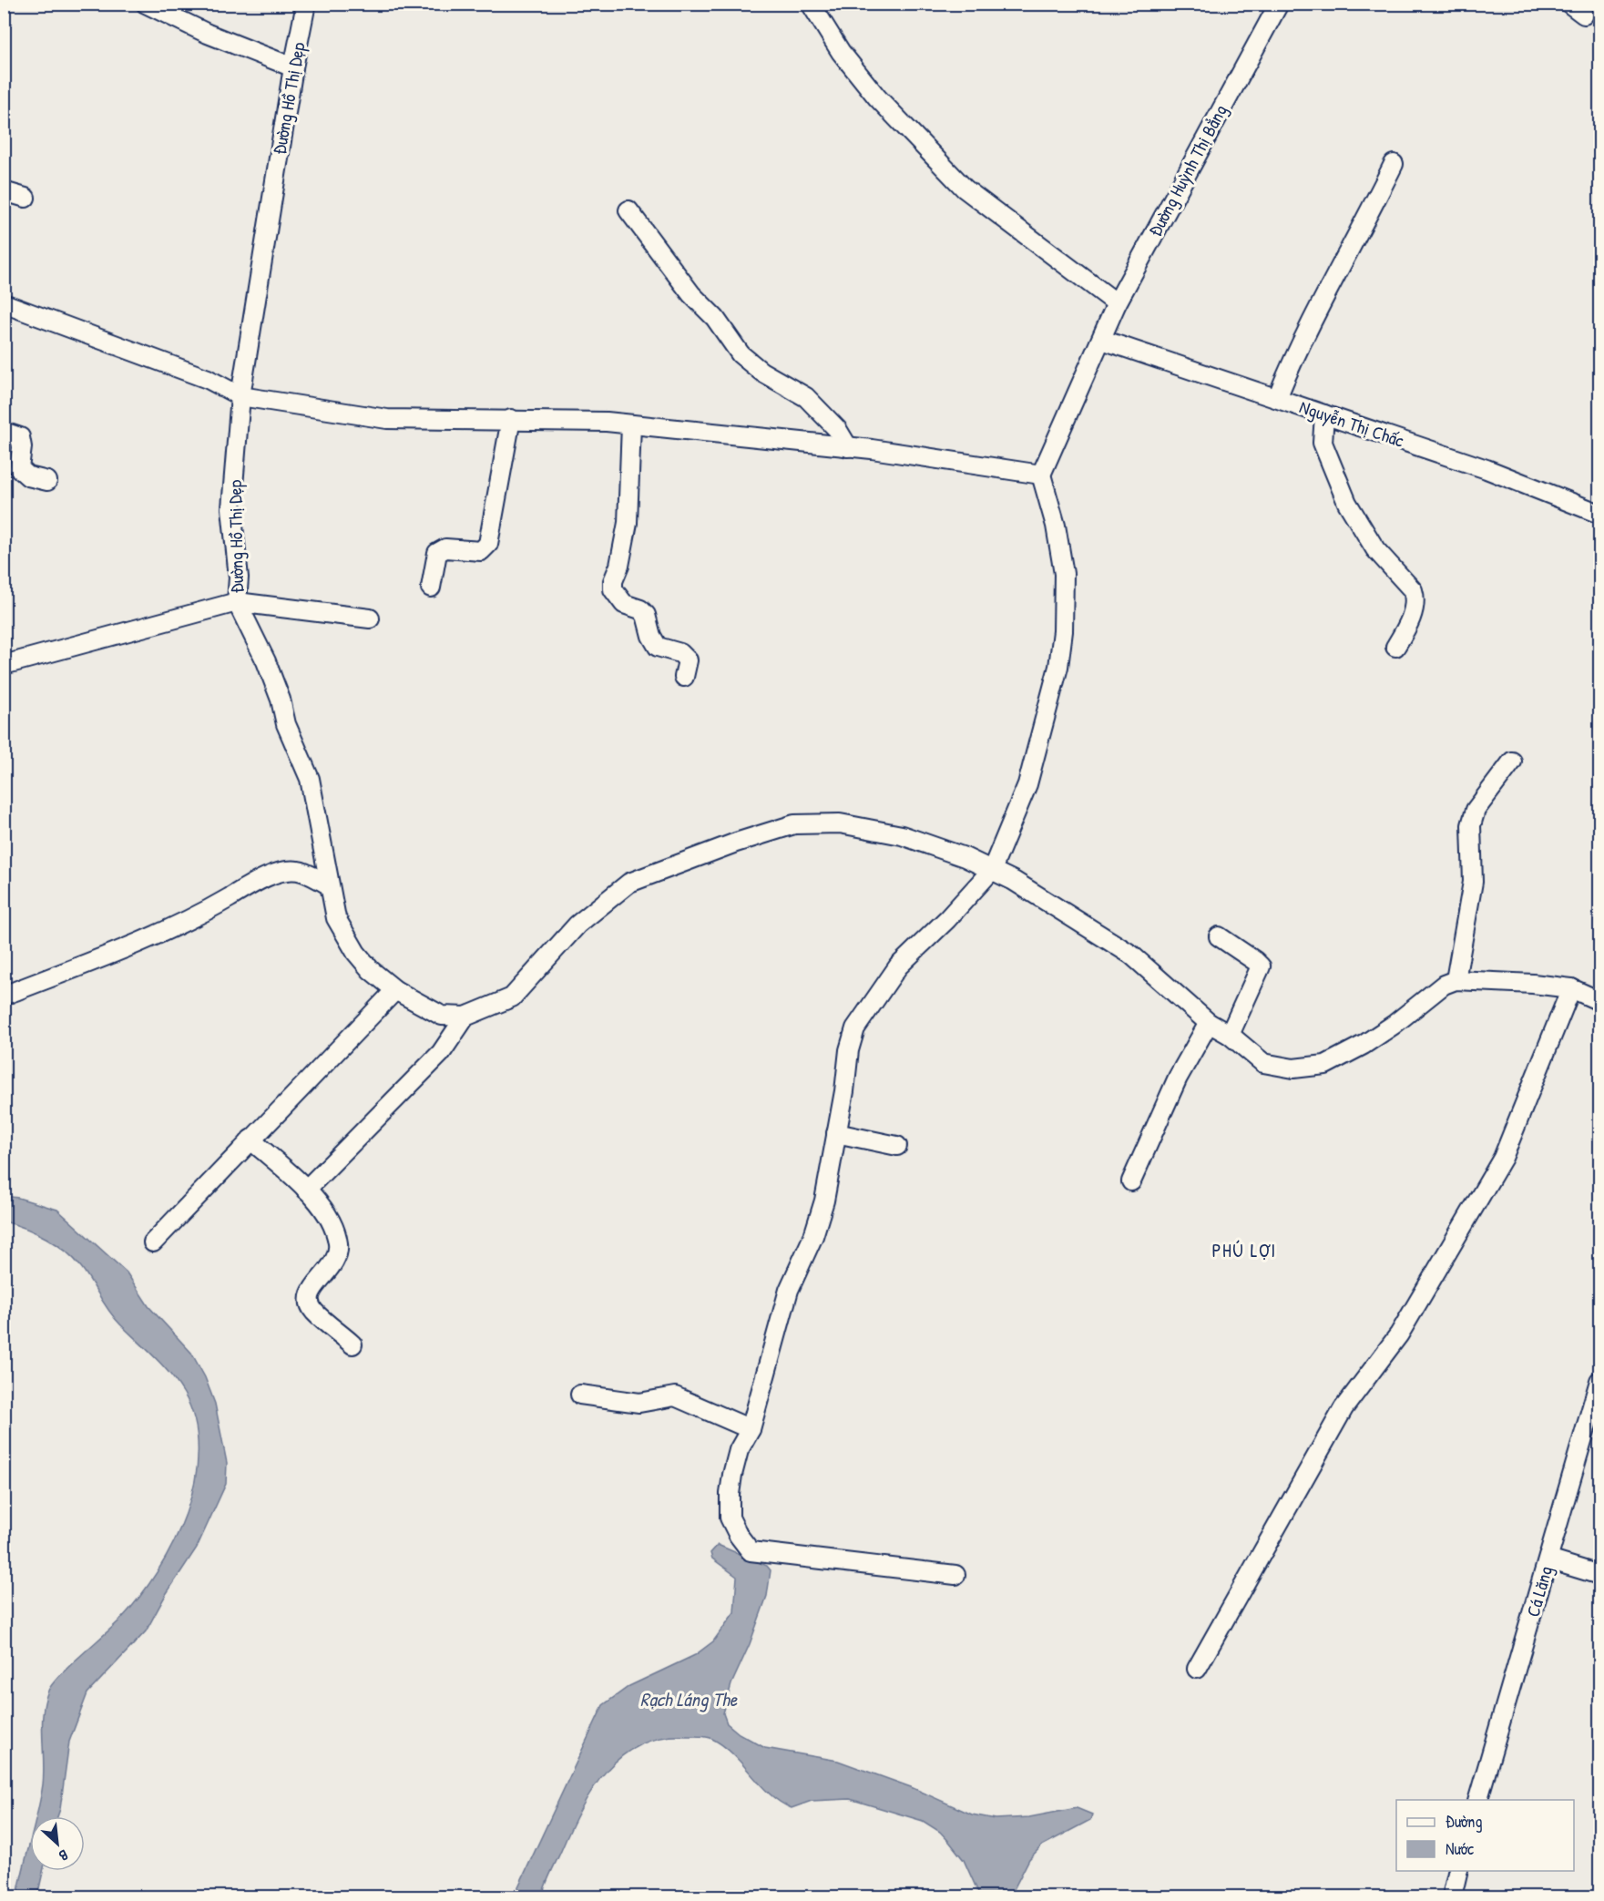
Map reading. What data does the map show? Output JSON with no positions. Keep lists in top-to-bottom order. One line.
{"streets":{"street":["Đường Hồ Thị Dẹp","Đường Huỳnh Thị Bẳng","Nguyễn Thị Chấc","Cá Lăng"]},"crossings":[["Đường Huỳnh Thị Bẳng","Nguyễn Thị Chấc"]],"districts":["PHÚ LỢI"],"water":["Rạch Láng The"],"legend":["Đường","Nước"],"north":"bottom right"}
